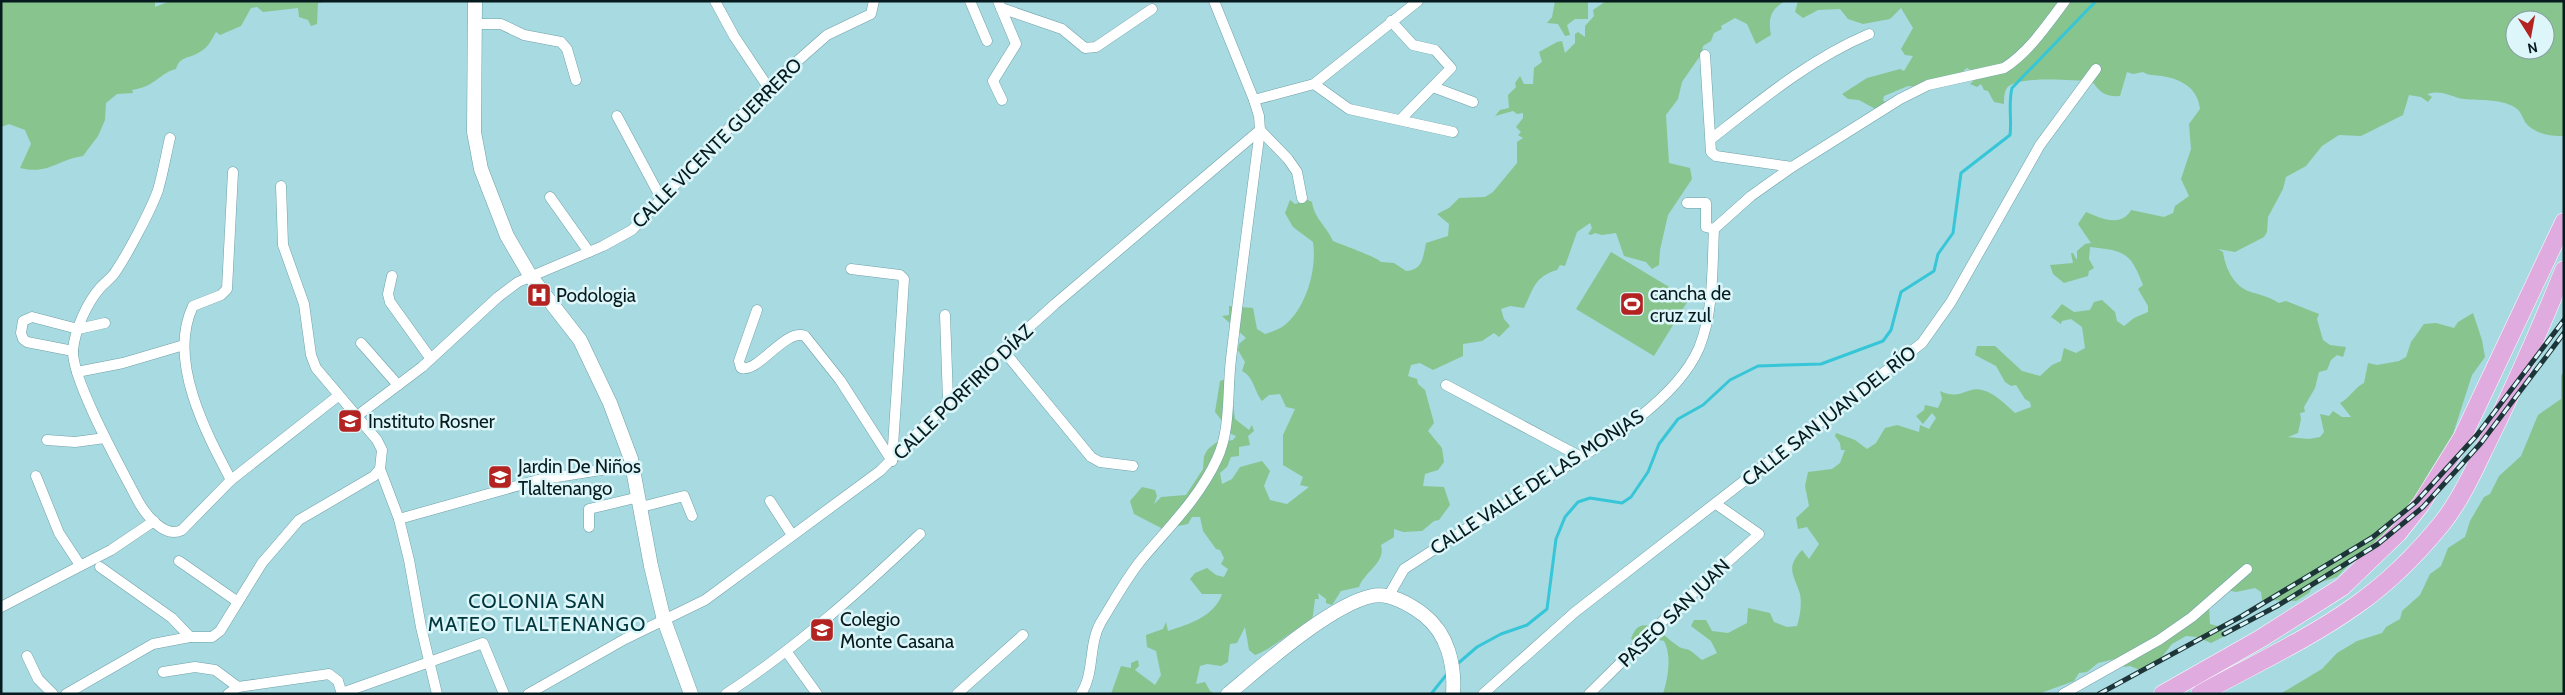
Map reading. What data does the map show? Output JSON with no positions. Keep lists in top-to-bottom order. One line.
{"streets":{"street":["CALLE VICENTE GUERRERO","CALLE PORFIRIO DÍAZ","CALLE SAN JUAN DEL RÍO","CALLE VALLE DE LAS MONJAS","PASEO SAN JUAN"]},"crossings":[["CALLE SAN JUAN DEL RÍO","PASEO SAN JUAN"]],"districts":["COLONIA SAN MATEO TLALTENANGO"],"places":{"hospital":["Podologia"],"sports":["cancha de cruz zul"],"school or university":["Instituto Rosner","Jardin De Niños Tlaltenango","Colegio Monte Casana"]},"north":"bottom"}
